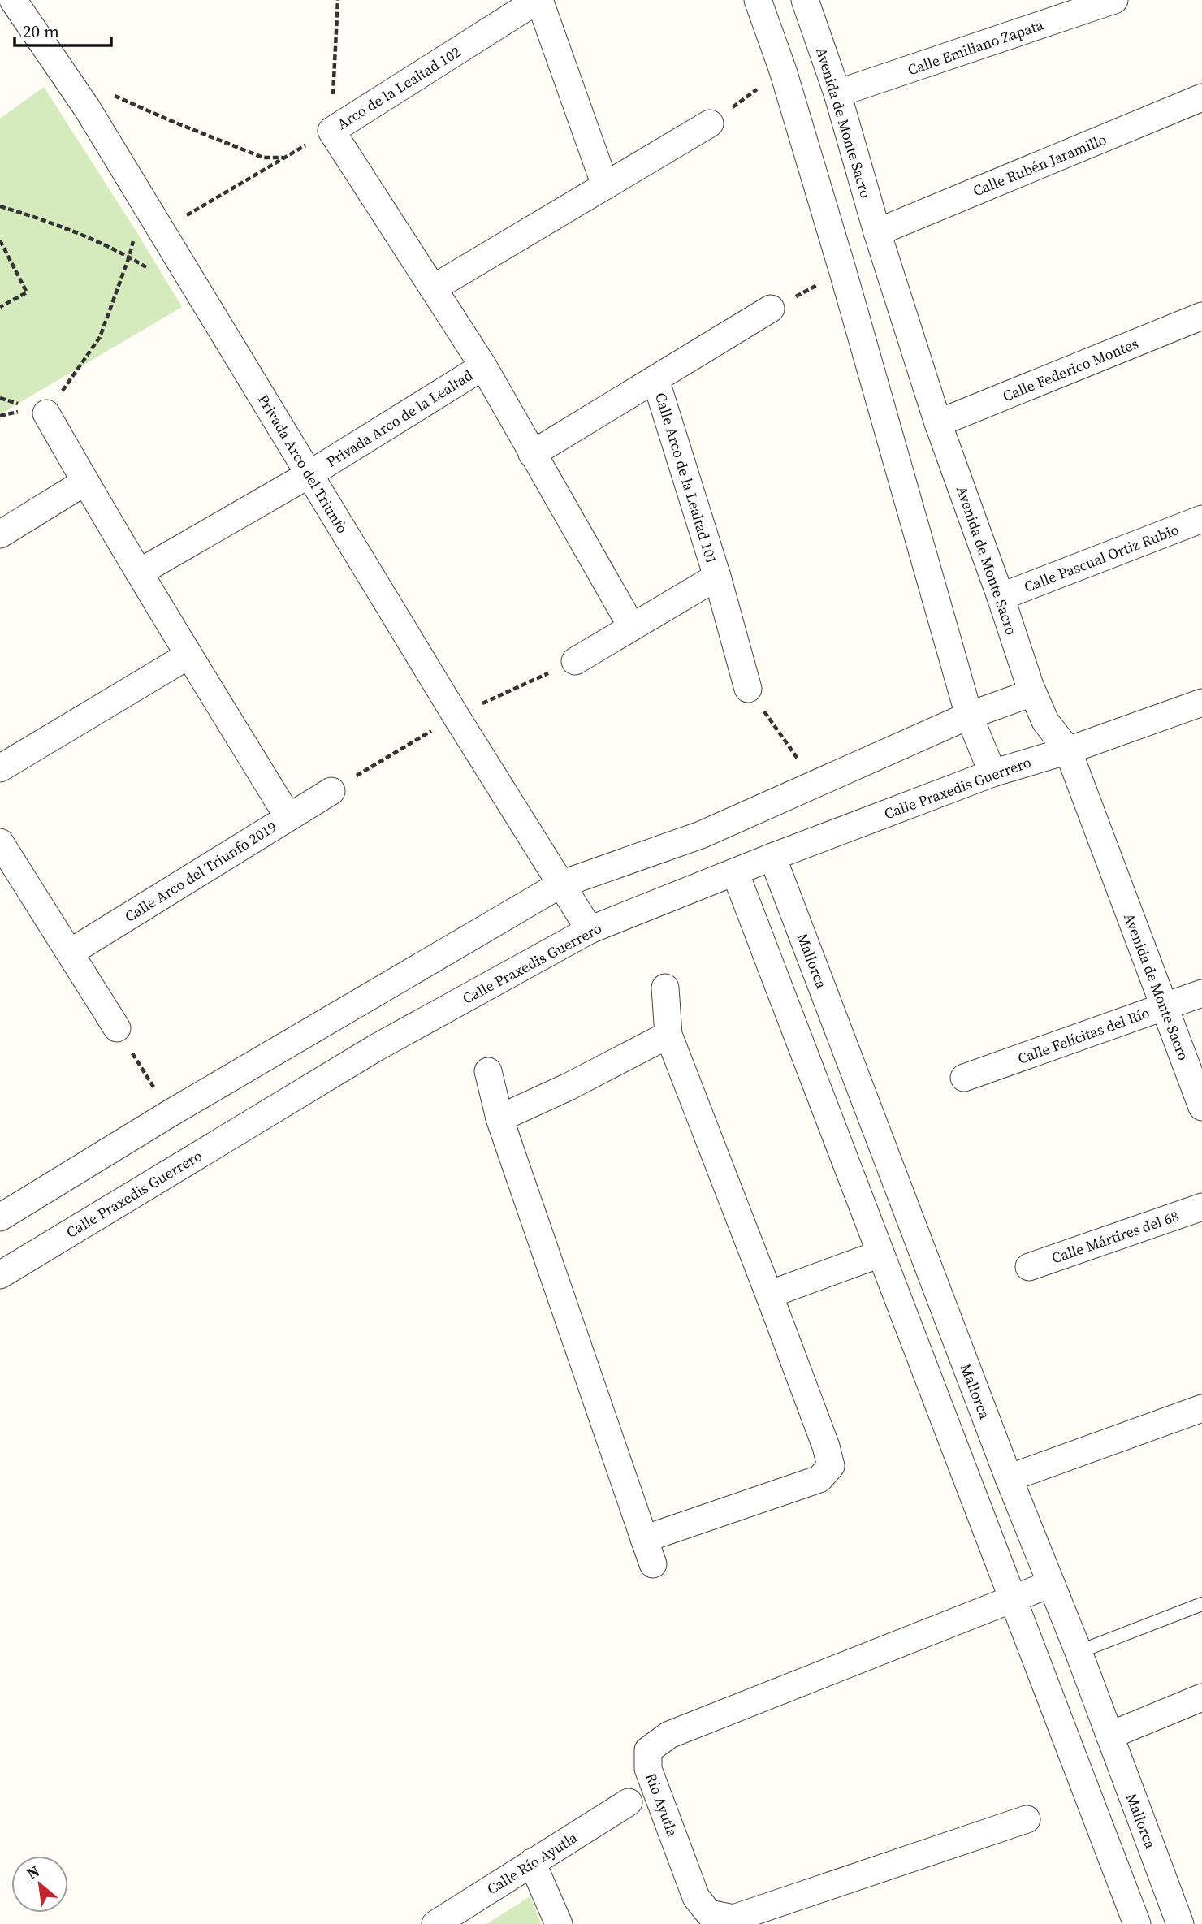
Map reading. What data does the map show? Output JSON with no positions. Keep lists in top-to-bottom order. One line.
{"streets":{"street":["Calle Emiliano Zapata","Arco de la Lealtad 102","Avenida de Monte Sacro","Calle Rubén Jaramillo","Calle Federico Montes","Privada Arco de la Lealtad","Privada Arco del Triunfo","Calle Arco de la Lealtad 101","Calle Pascual Ortiz Rubio","Calle Praxedis Guerrero","Calle Arco del Triunfo 2019","Mallorca","Calle Felícitas del Río","Calle Mártires del 68","Río Ayutla","Calle Río Ayutla"]},"crossings":[["Calle Emiliano Zapata","Avenida de Monte Sacro"],["Arco de la Lealtad 102","Privada Arco de la Lealtad"],["Avenida de Monte Sacro","Calle Rubén Jaramillo"],["Avenida de Monte Sacro","Calle Federico Montes"],["Avenida de Monte Sacro","Calle Pascual Ortiz Rubio"],["Avenida de Monte Sacro","Calle Praxedis Guerrero"],["Avenida de Monte Sacro","Calle Felícitas del Río"],["Privada Arco de la Lealtad","Privada Arco del Triunfo"],["Privada Arco del Triunfo","Calle Praxedis Guerrero"],["Calle Praxedis Guerrero","Mallorca"]],"scale_bar":"20 m","north":"top left"}
